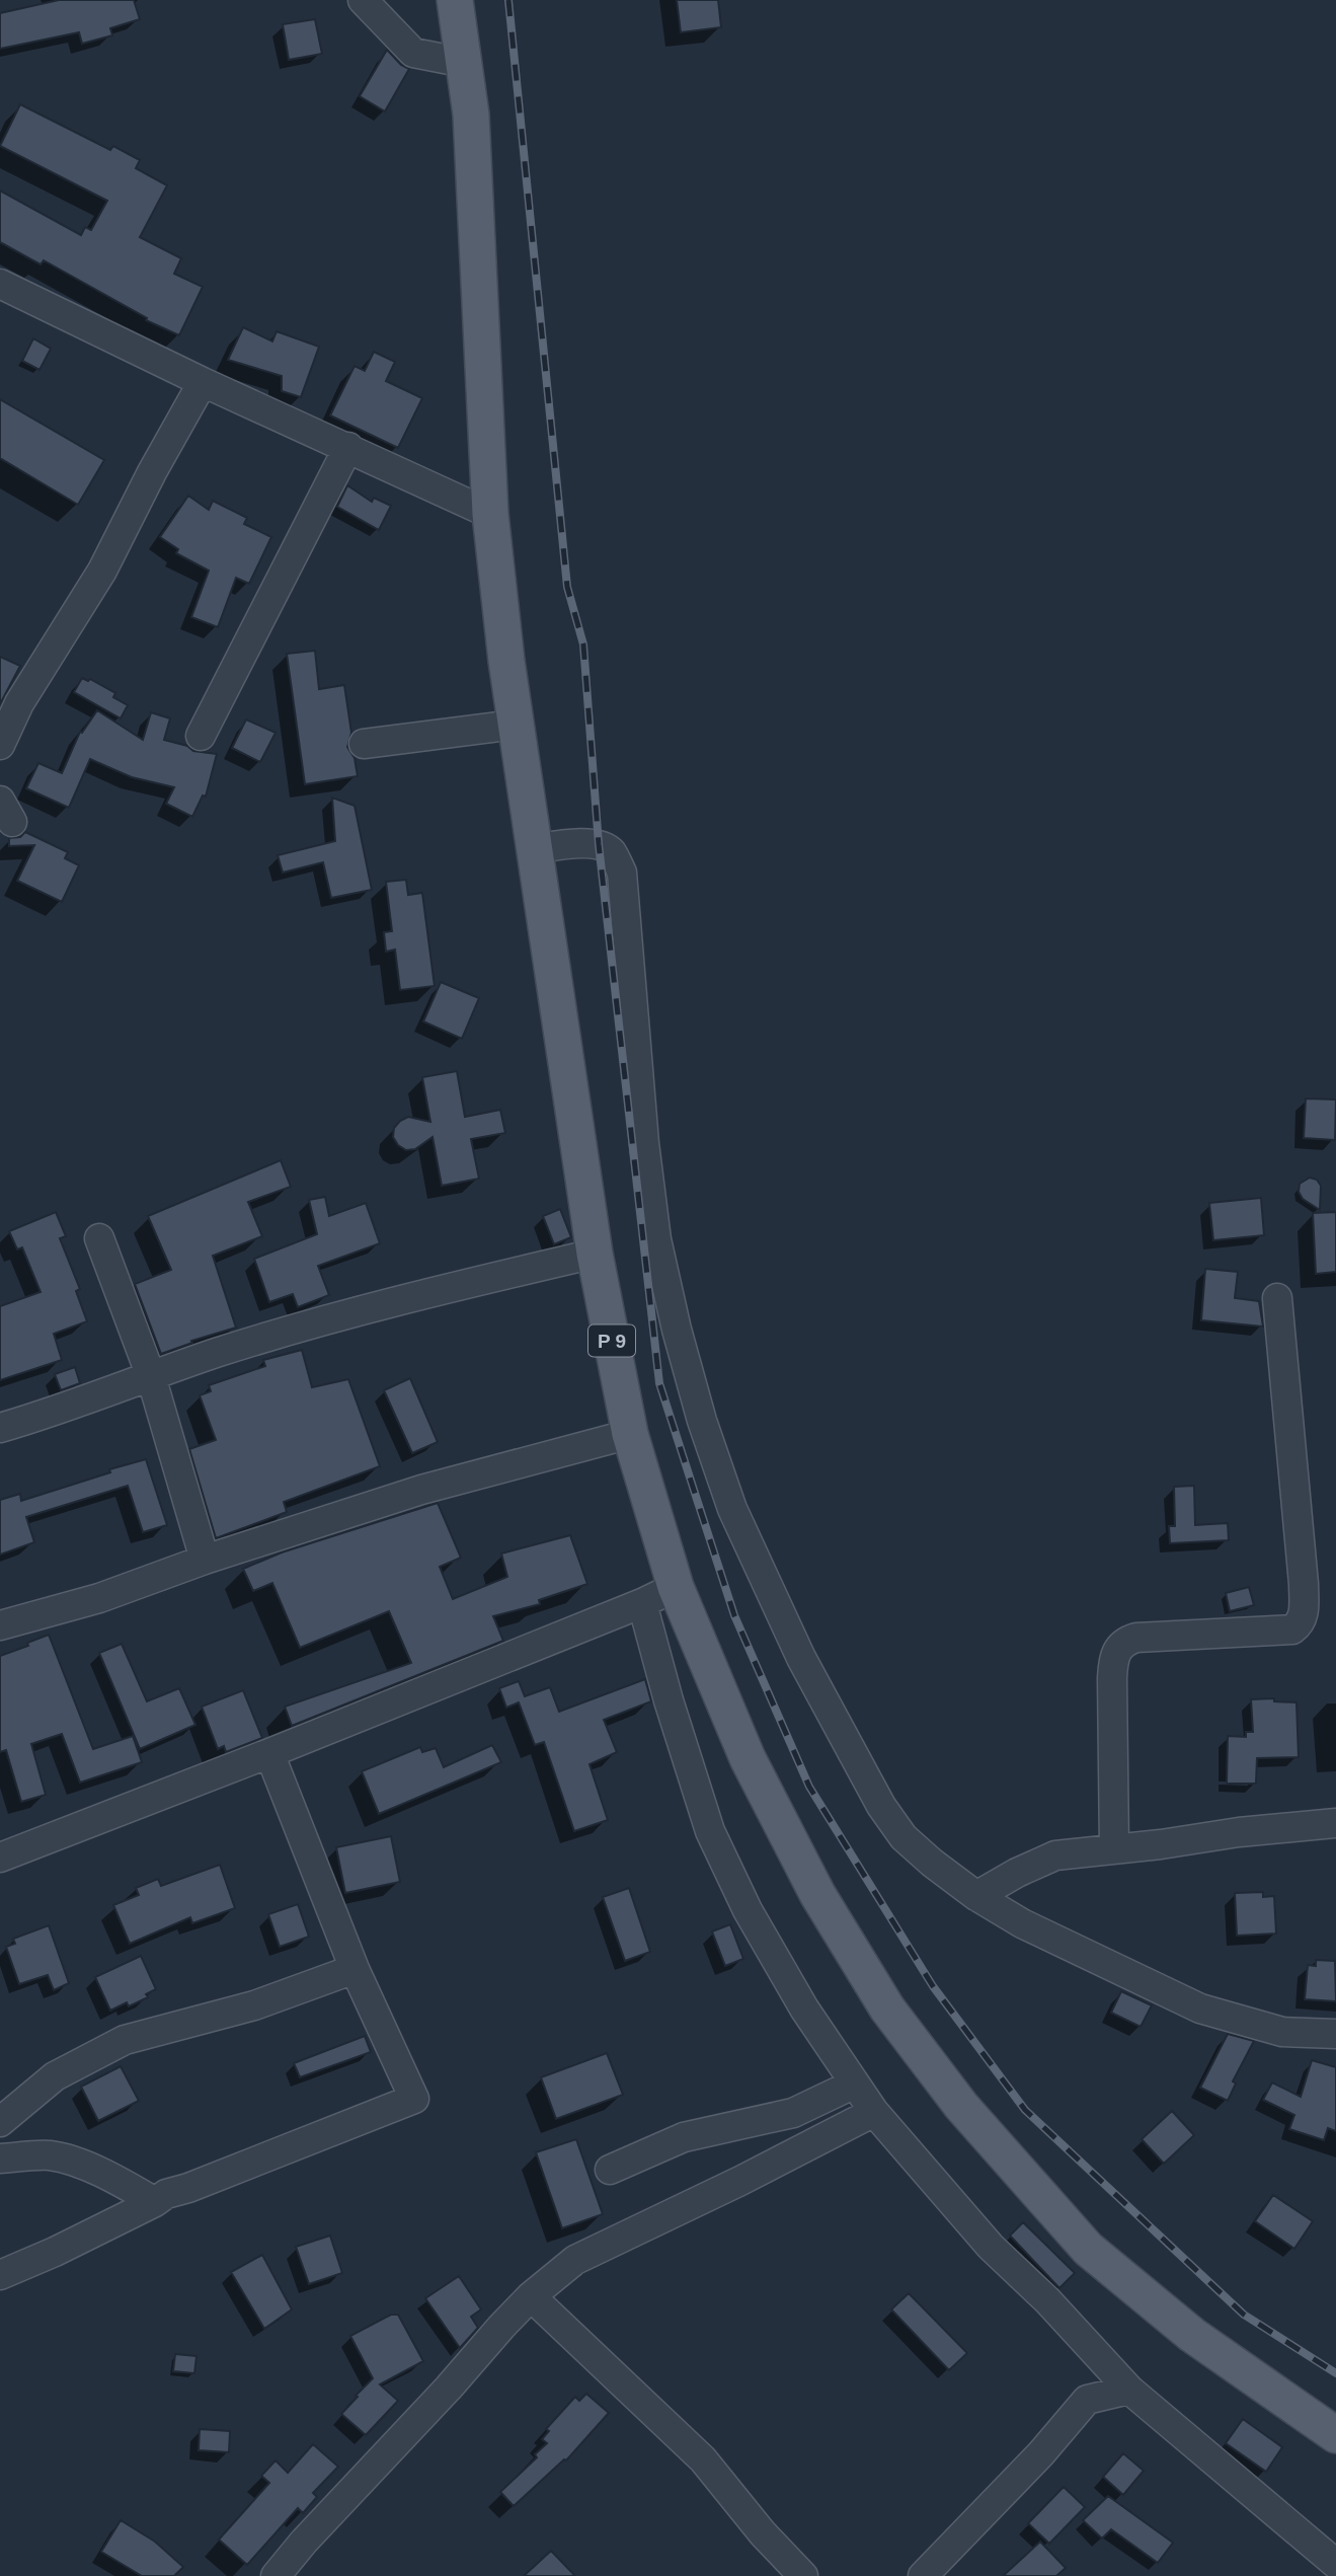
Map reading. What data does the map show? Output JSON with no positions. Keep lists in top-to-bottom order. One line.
{"streets":{"main road":["P 9"]}}
